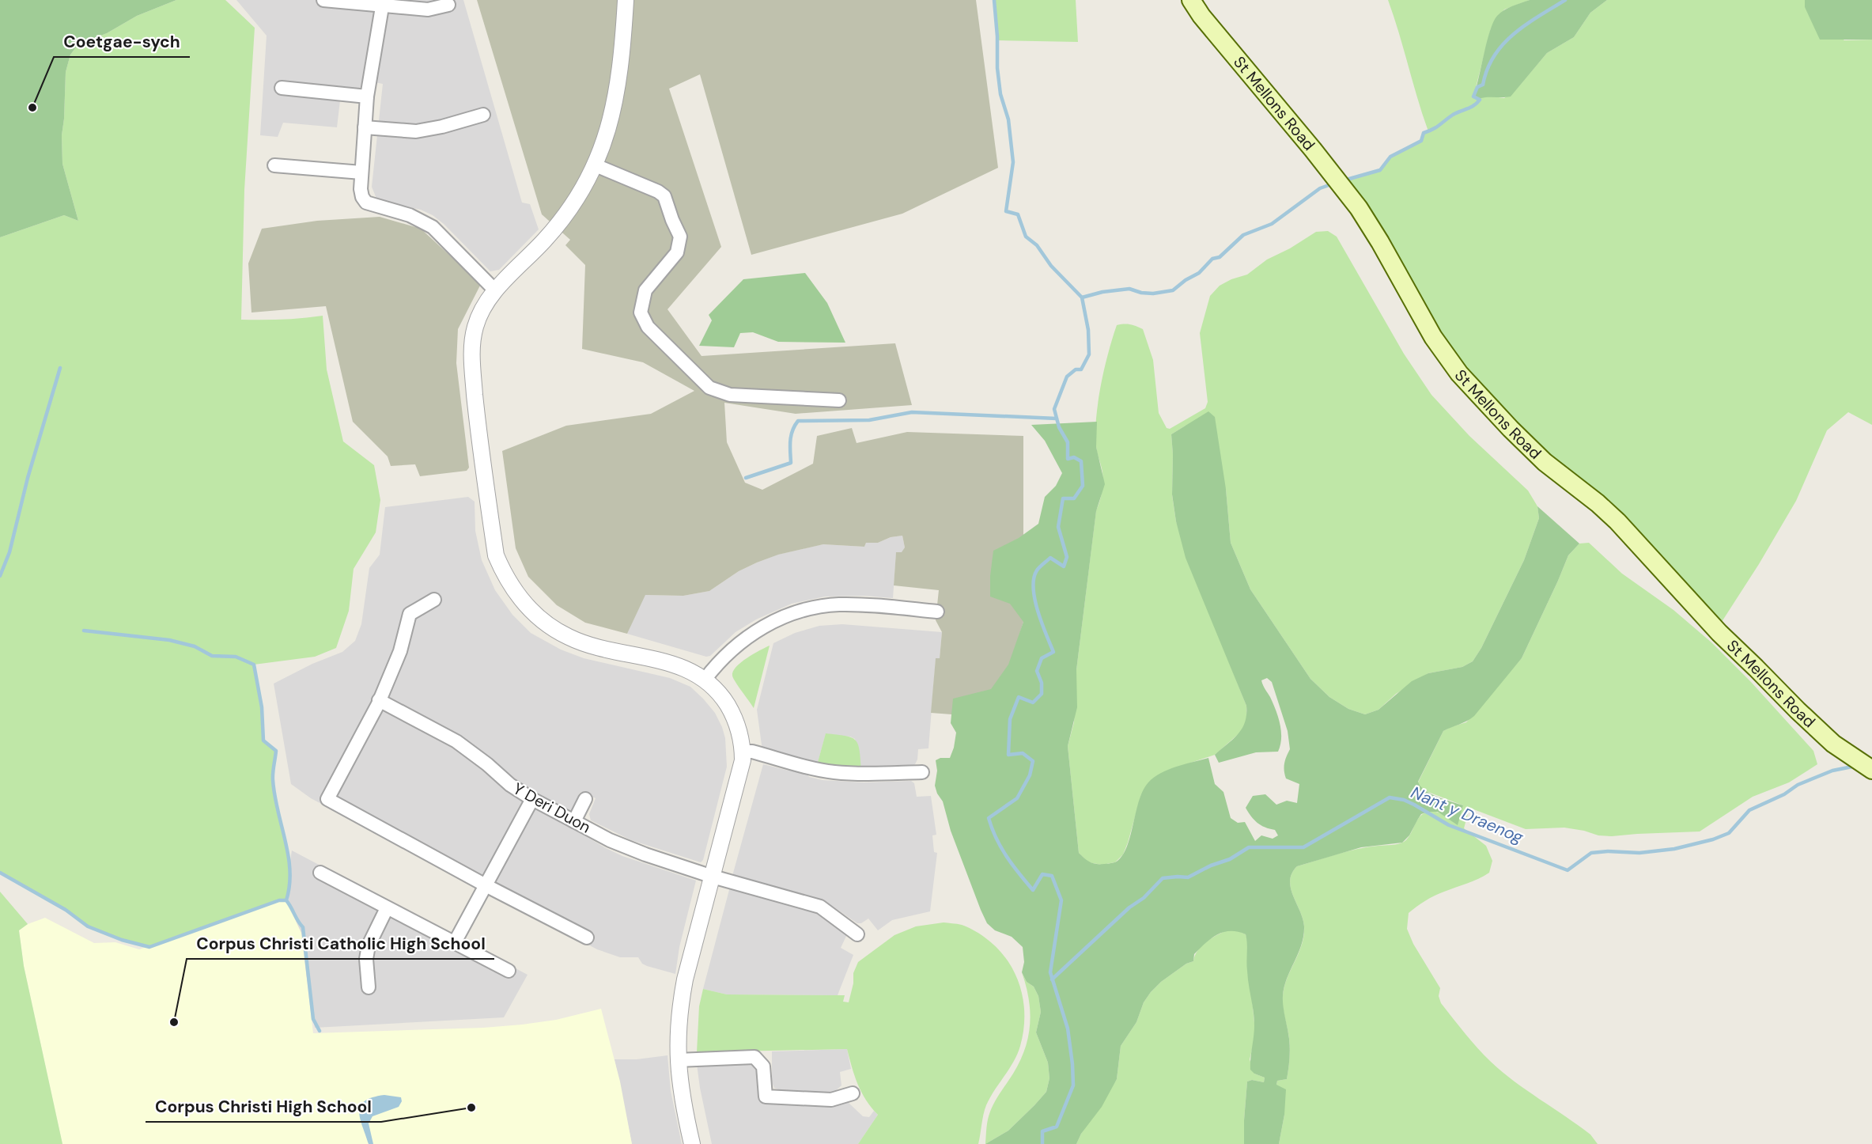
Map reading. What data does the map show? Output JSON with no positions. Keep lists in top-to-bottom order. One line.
{"streets":{"main road":["St Mellons Road"],"street":["Y Deri Duon"]},"water":["Nant y Draenog"],"places":["Coetgae-sych","Corpus Christi Catholic High School","Corpus Christi High School"]}
